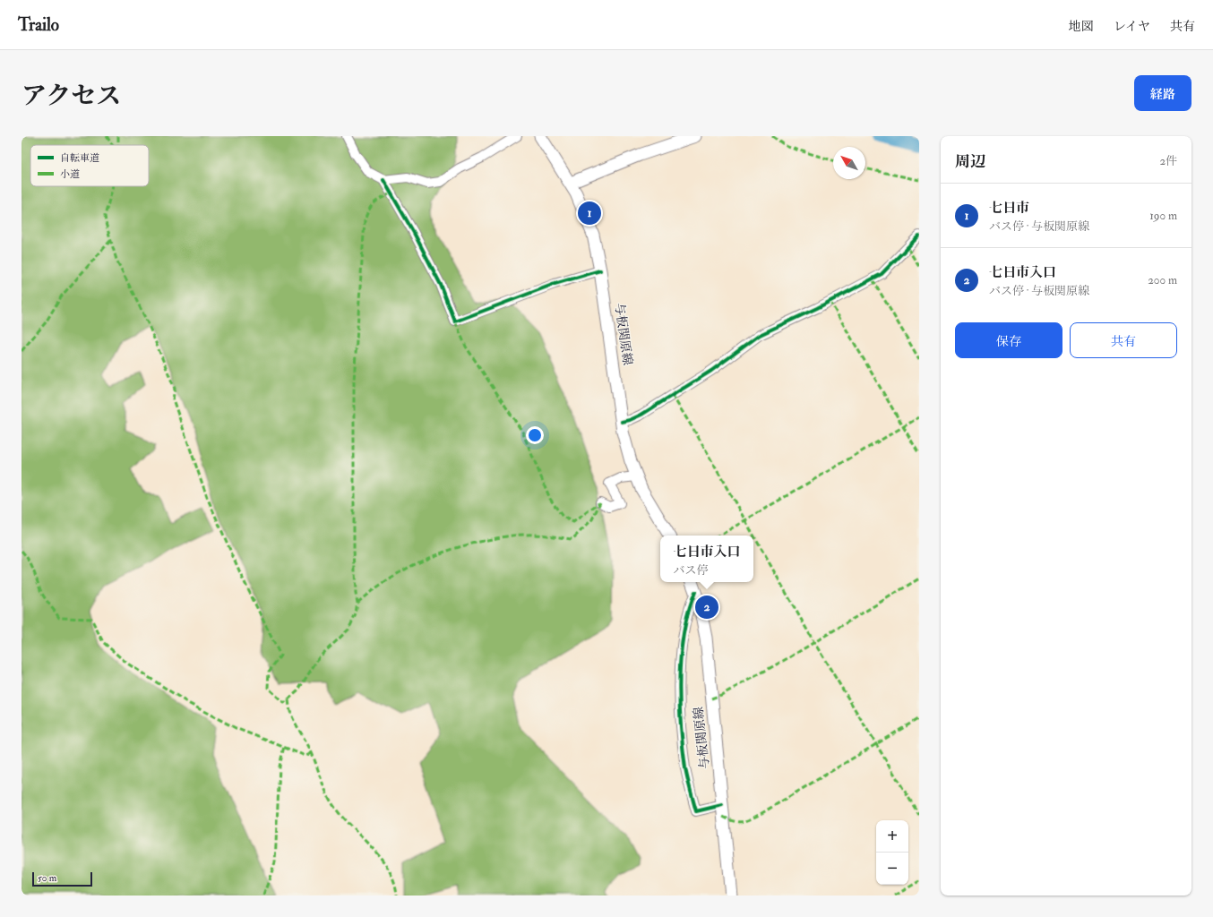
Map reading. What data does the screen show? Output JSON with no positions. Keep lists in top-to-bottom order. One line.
{"streets":{"main road":["与板関原線"]},"legend":["自転車道","小道"],"scale_bar":"50 m","north":"top left","page":{"header":"Trailo","nav":["地図","レイヤ","共有"],"title":"アクセス","buttons":["経路",["保存","共有"]],"heading":["周辺","2件"],"list":[{"mark":"1","name":"七日市","note":"バス停 · 与板関原線","value":"190 m"},{"mark":"2","name":"七日市入口","note":"バス停 · 与板関原線","value":"200 m"}],"pins":["1","2"],"popup":["七日市入口","バス停"],"map_buttons":["+","−"],"scale":"50 m"}}
